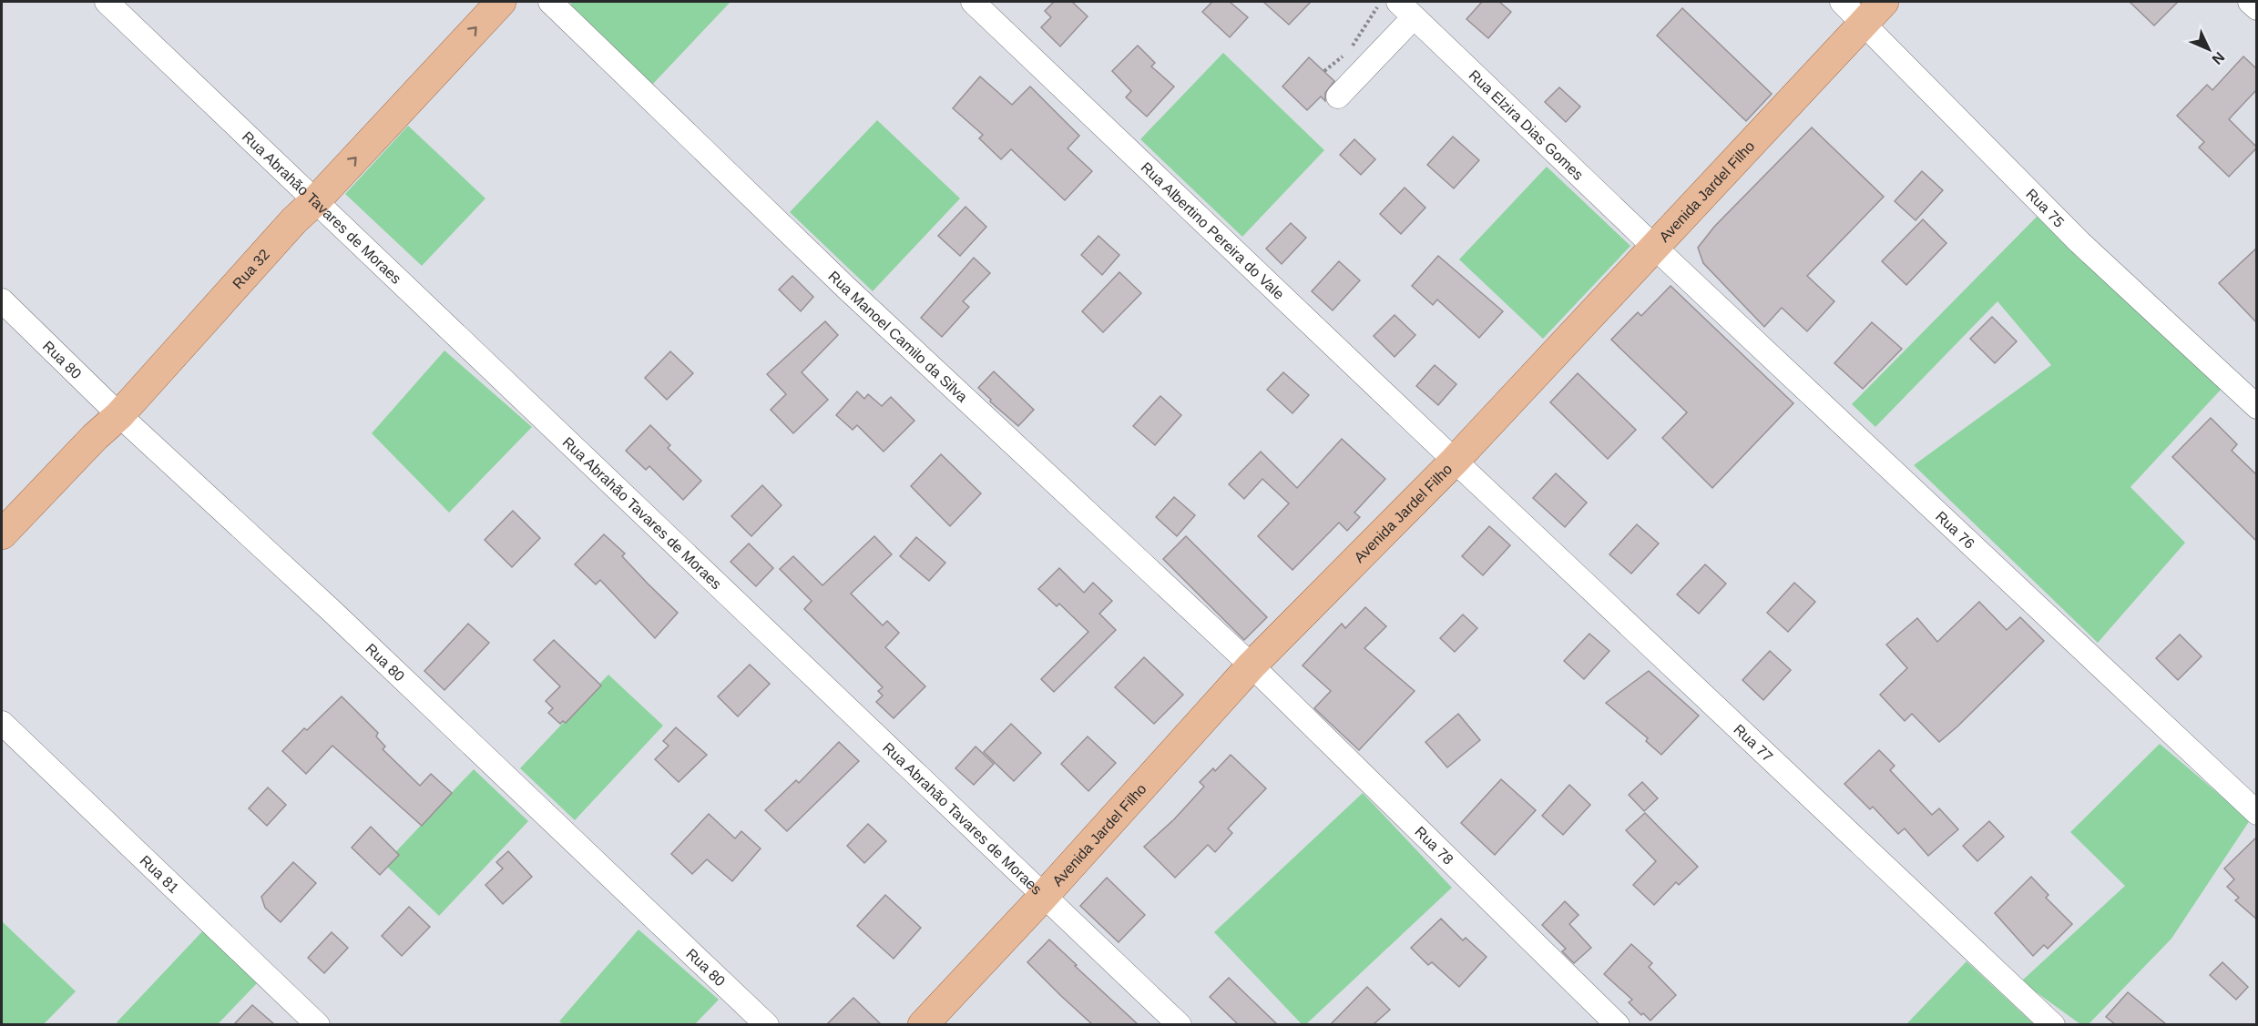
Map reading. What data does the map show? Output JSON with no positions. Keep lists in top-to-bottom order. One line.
{"streets":{"main road":["Avenida Jardel Filho","Rua 32"],"street":["Rua Elzira Dias Gomes","Rua Abrahão Tavares de Moraes","Rua 75","Rua Albertino Pereira do Vale","Rua Manoel Camilo da Silva","Rua 80","Rua 76","Rua 77","Rua 78","Rua 81"]},"crossings":[["Rua Elzira Dias Gomes","Avenida Jardel Filho"],["Rua Elzira Dias Gomes","Rua 76"],["Avenida Jardel Filho","Rua Abrahão Tavares de Moraes"],["Avenida Jardel Filho","Rua 75"],["Avenida Jardel Filho","Rua Albertino Pereira do Vale"],["Avenida Jardel Filho","Rua Manoel Camilo da Silva"],["Avenida Jardel Filho","Rua 76"],["Avenida Jardel Filho","Rua 77"],["Avenida Jardel Filho","Rua 78"],["Rua Abrahão Tavares de Moraes","Rua 32"],["Rua Albertino Pereira do Vale","Rua 77"],["Rua 32","Rua 80"],["Rua Manoel Camilo da Silva","Rua 78"]],"one_way":["Rua 32"],"north":"bottom right"}
